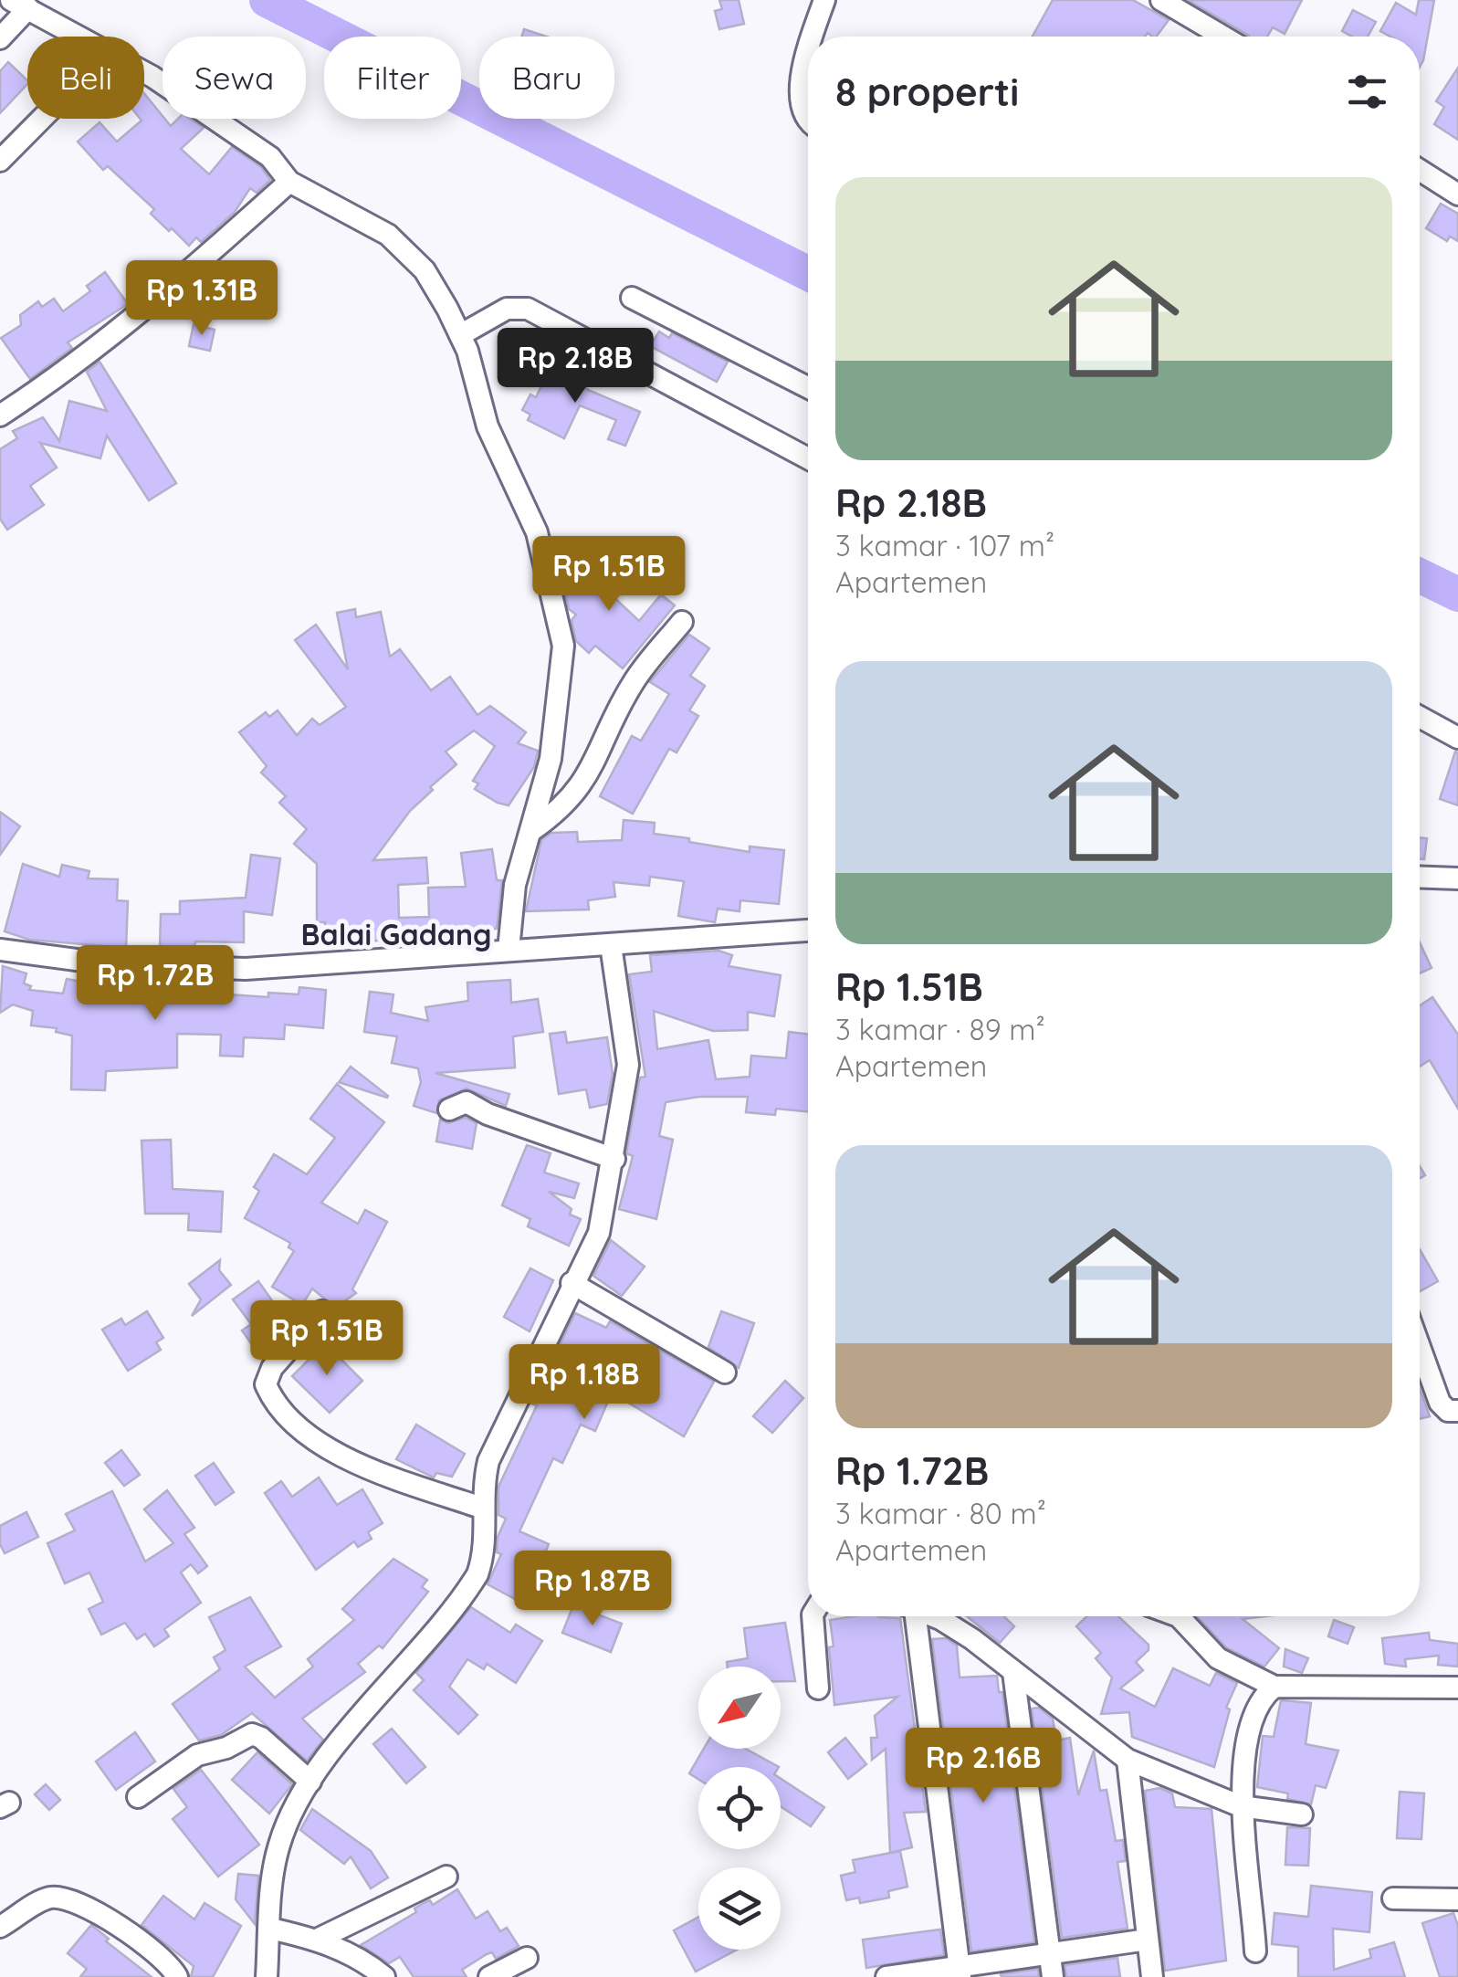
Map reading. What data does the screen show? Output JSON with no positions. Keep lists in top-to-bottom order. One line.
{"districts":["Balai Gadang"],"north":"bottom left","page":{"chip":["Beli","Sewa","Filter","Baru"],"heading":"8 properti","list":[{"name":"Rp 2.18B","note":"3 kamar · 107 m² · Apartemen"},{"name":"Rp 1.51B","note":"3 kamar · 89 m² · Apartemen"},{"name":"Rp 1.72B","note":"3 kamar · 80 m² · Apartemen"}],"price":["Rp 1.31B","Rp 2.18B","Rp 1.51B","Rp 1.72B","Rp 1.51B","Rp 1.18B","Rp 1.87B","Rp 2.16B"]}}
